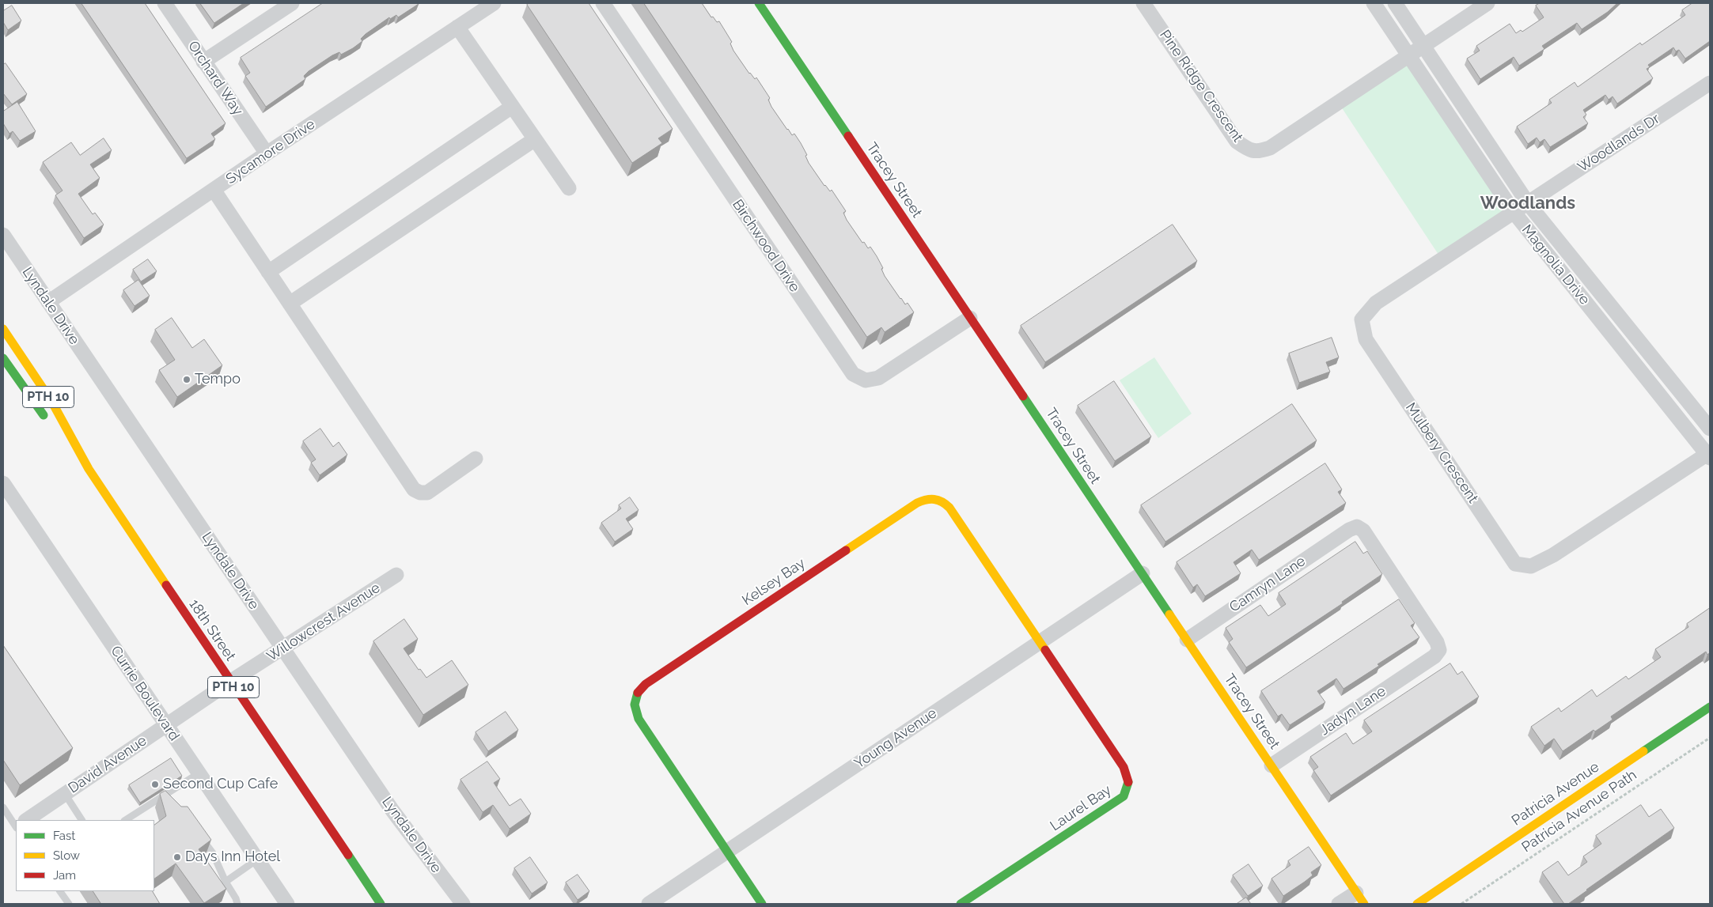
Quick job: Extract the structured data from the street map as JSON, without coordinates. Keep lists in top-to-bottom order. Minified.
{"streets":{"street":["Orchard Way","Pine Ridge Crescent","Woodlands Dr","Sycamore Drive","Tracey Street","Birchwood Drive","Magnolia Drive","Lyndale Drive","PTH 10","Mulbery Crescent","Kelsey Bay","Camryn Lane","Willowcrest Avenue","18th Street","Currie Boulevard","Jadyn Lane","Young Avenue","David Avenue","Patricia Avenue","Laurel Bay"],"path":["Patricia Avenue Path"]},"crossings":[["Orchard Way","Sycamore Drive"],["Pine Ridge Crescent","Magnolia Drive"],["Woodlands Dr","Magnolia Drive"],["Woodlands Dr","Mulbery Crescent"],["Sycamore Drive","Lyndale Drive"],["Tracey Street","Birchwood Drive"],["Tracey Street","Camryn Lane"],["Tracey Street","Jadyn Lane"],["Tracey Street","Young Avenue"],["Magnolia Drive","Mulbery Crescent"],["Lyndale Drive","Willowcrest Avenue"],["Kelsey Bay","Young Avenue"],["Kelsey Bay","Laurel Bay"],["Camryn Lane","Jadyn Lane"],["Willowcrest Avenue","18th Street"],["Willowcrest Avenue","David Avenue"],["18th Street","David Avenue"],["Currie Boulevard","David Avenue"],["Young Avenue","Laurel Bay"]],"districts":["Woodlands"],"places":["Tempo","Second Cup Cafe","Days Inn Hotel"],"legend":["Fast","Slow","Jam"]}
